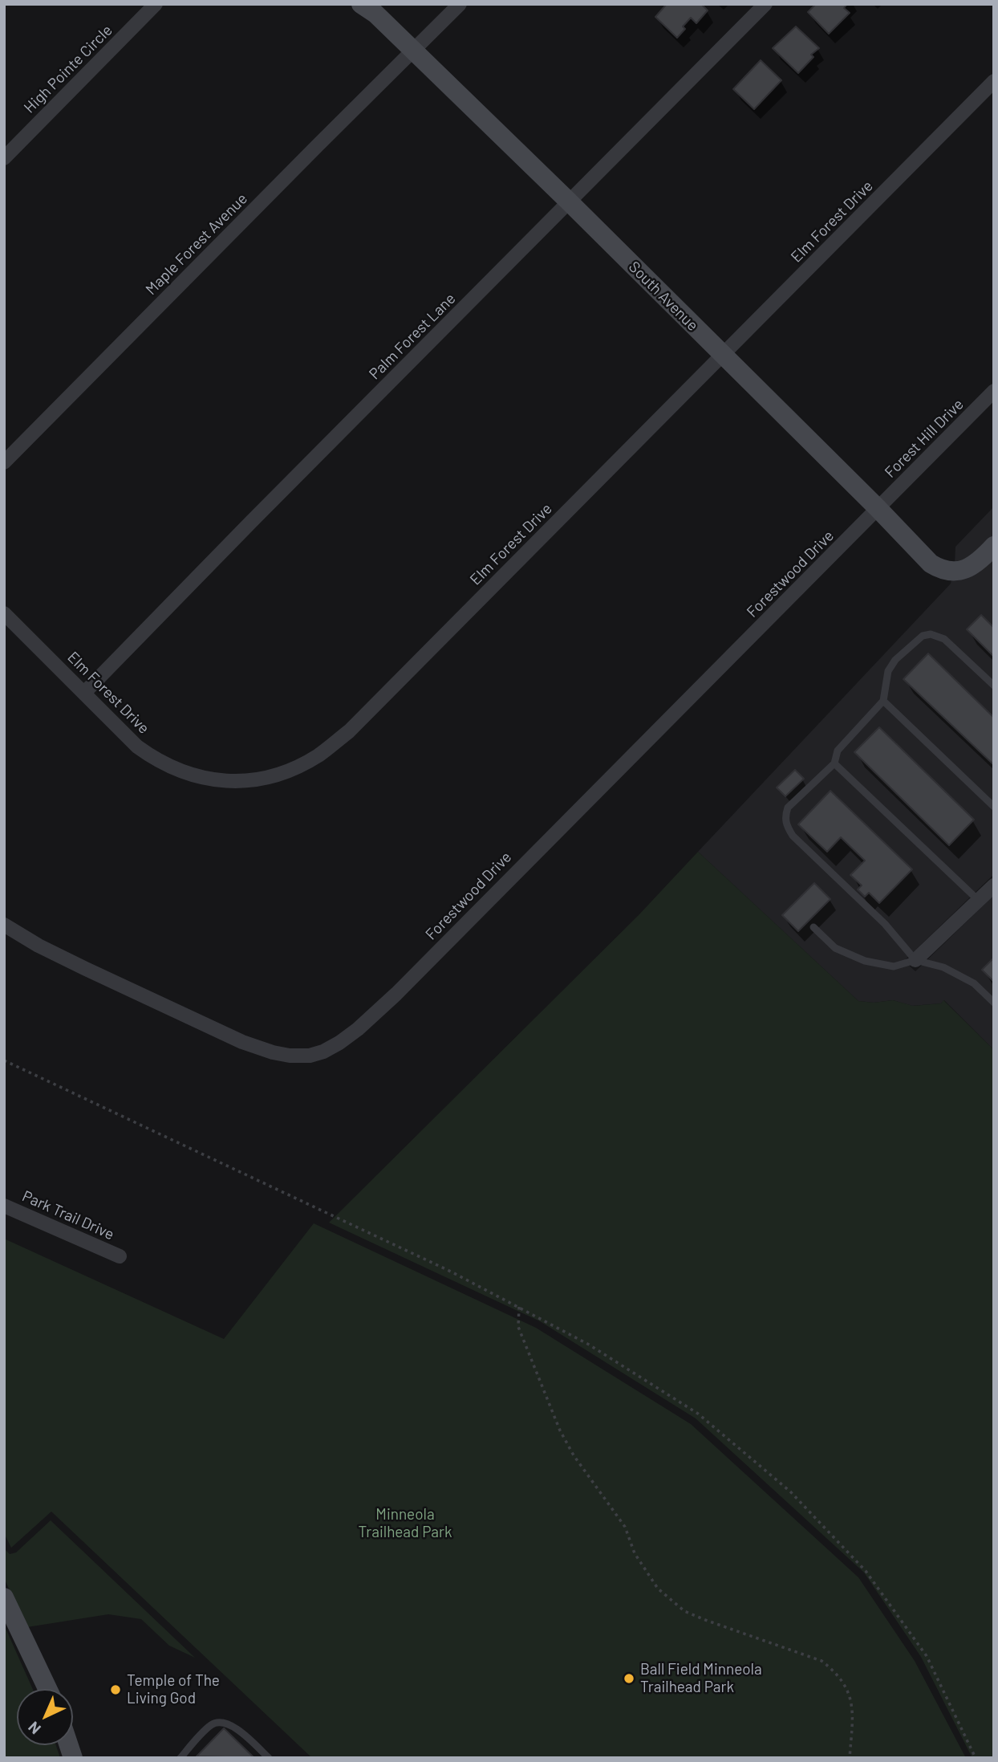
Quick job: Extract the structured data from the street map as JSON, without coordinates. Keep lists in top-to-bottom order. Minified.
{"streets":{"street":["High Pointe Circle","Elm Forest Drive","Maple Forest Avenue","South Avenue","Palm Forest Lane","Forest Hill Drive","Forestwood Drive","Park Trail Drive"]},"crossings":[["Elm Forest Drive","South Avenue"],["Elm Forest Drive","Palm Forest Lane"],["Maple Forest Avenue","South Avenue"],["South Avenue","Palm Forest Lane"],["South Avenue","Forest Hill Drive"],["South Avenue","Forestwood Drive"],["Forest Hill Drive","Forestwood Drive"]],"parks":["Minneola Trailhead Park"],"places":["Ball Field Minneola Trailhead Park","Temple of The Living God"],"north":"bottom left"}
